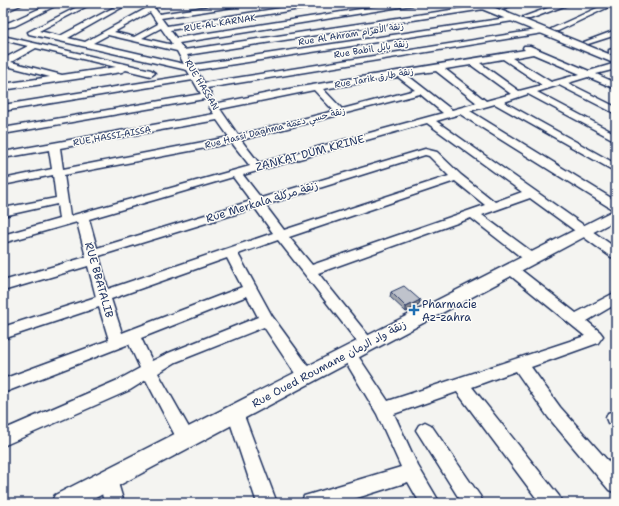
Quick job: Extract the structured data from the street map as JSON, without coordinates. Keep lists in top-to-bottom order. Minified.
{"streets":{"street":["RUE AL KARNAK","Rue Al Ahram زنقة الأهرام","Rue Babil زنقة بابل","Rue Tarik زنقة طارق","RUE HASSAN","Rue Hassi Daghma زنقة حسي دغمة","RUE HASSI-AISSA","ZANKAT DUM KRINE","Rue Merkala زنقة مركلة","RUE BBATALIB","Rue Oued Roumane زنقة واد الرمان"]},"crossings":[["RUE AL KARNAK","RUE HASSAN"],["Rue Al Ahram زنقة الأهرام","RUE HASSAN"],["Rue Babil زنقة بابل","RUE HASSAN"],["Rue Tarik زنقة طارق","RUE HASSAN"],["RUE HASSAN","Rue Hassi Daghma زنقة حسي دغمة"],["RUE HASSAN","RUE HASSI-AISSA"],["RUE HASSAN","ZANKAT DUM KRINE"],["ZANKAT DUM KRINE","RUE BBATALIB"],["Rue Merkala زنقة مركلة","RUE BBATALIB"]],"places":{"health":["Pharmacie Az-zahra"]}}
